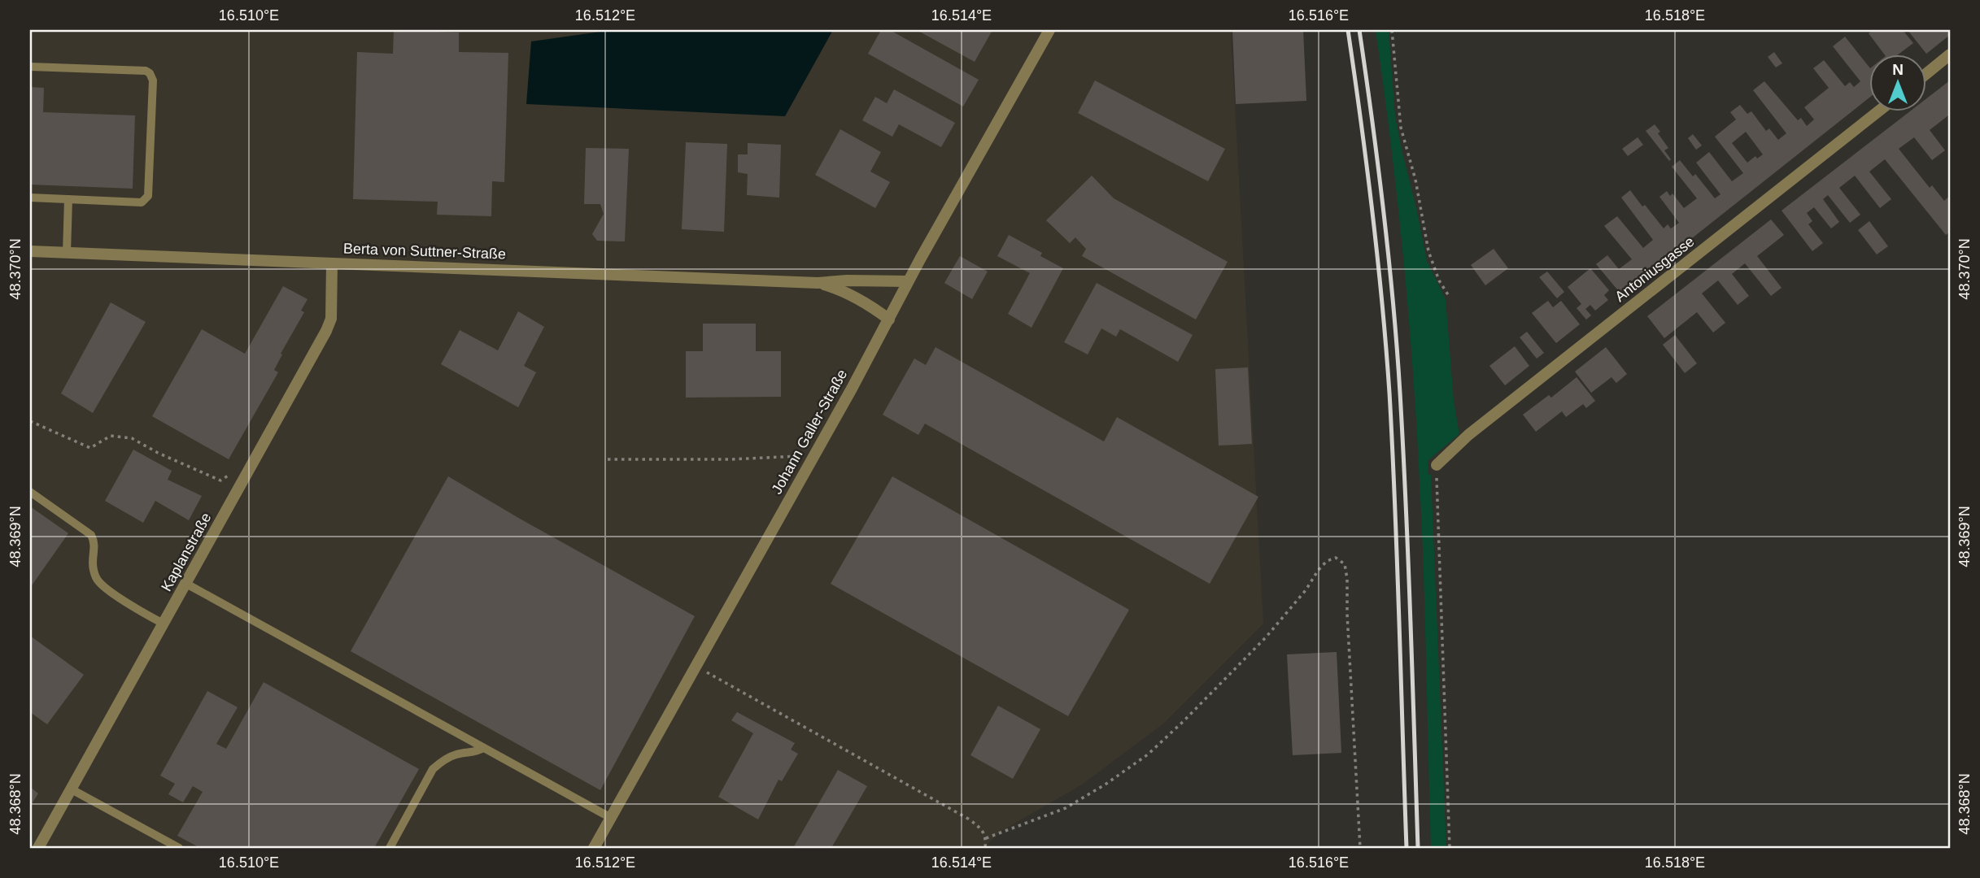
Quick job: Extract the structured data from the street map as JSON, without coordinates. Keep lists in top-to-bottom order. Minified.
{"streets":{"street":["Berta von Suttner-Straße","Antoniusgasse","Johann Galler-Straße","Kaplanstraße"]},"crossings":[["Berta von Suttner-Straße","Johann Galler-Straße"],["Berta von Suttner-Straße","Kaplanstraße"]],"north":"top","coordinates":["16.510°E","16.512°E","16.514°E","16.516°E","16.518°E","48.370°N","48.369°N","48.368°N"]}
